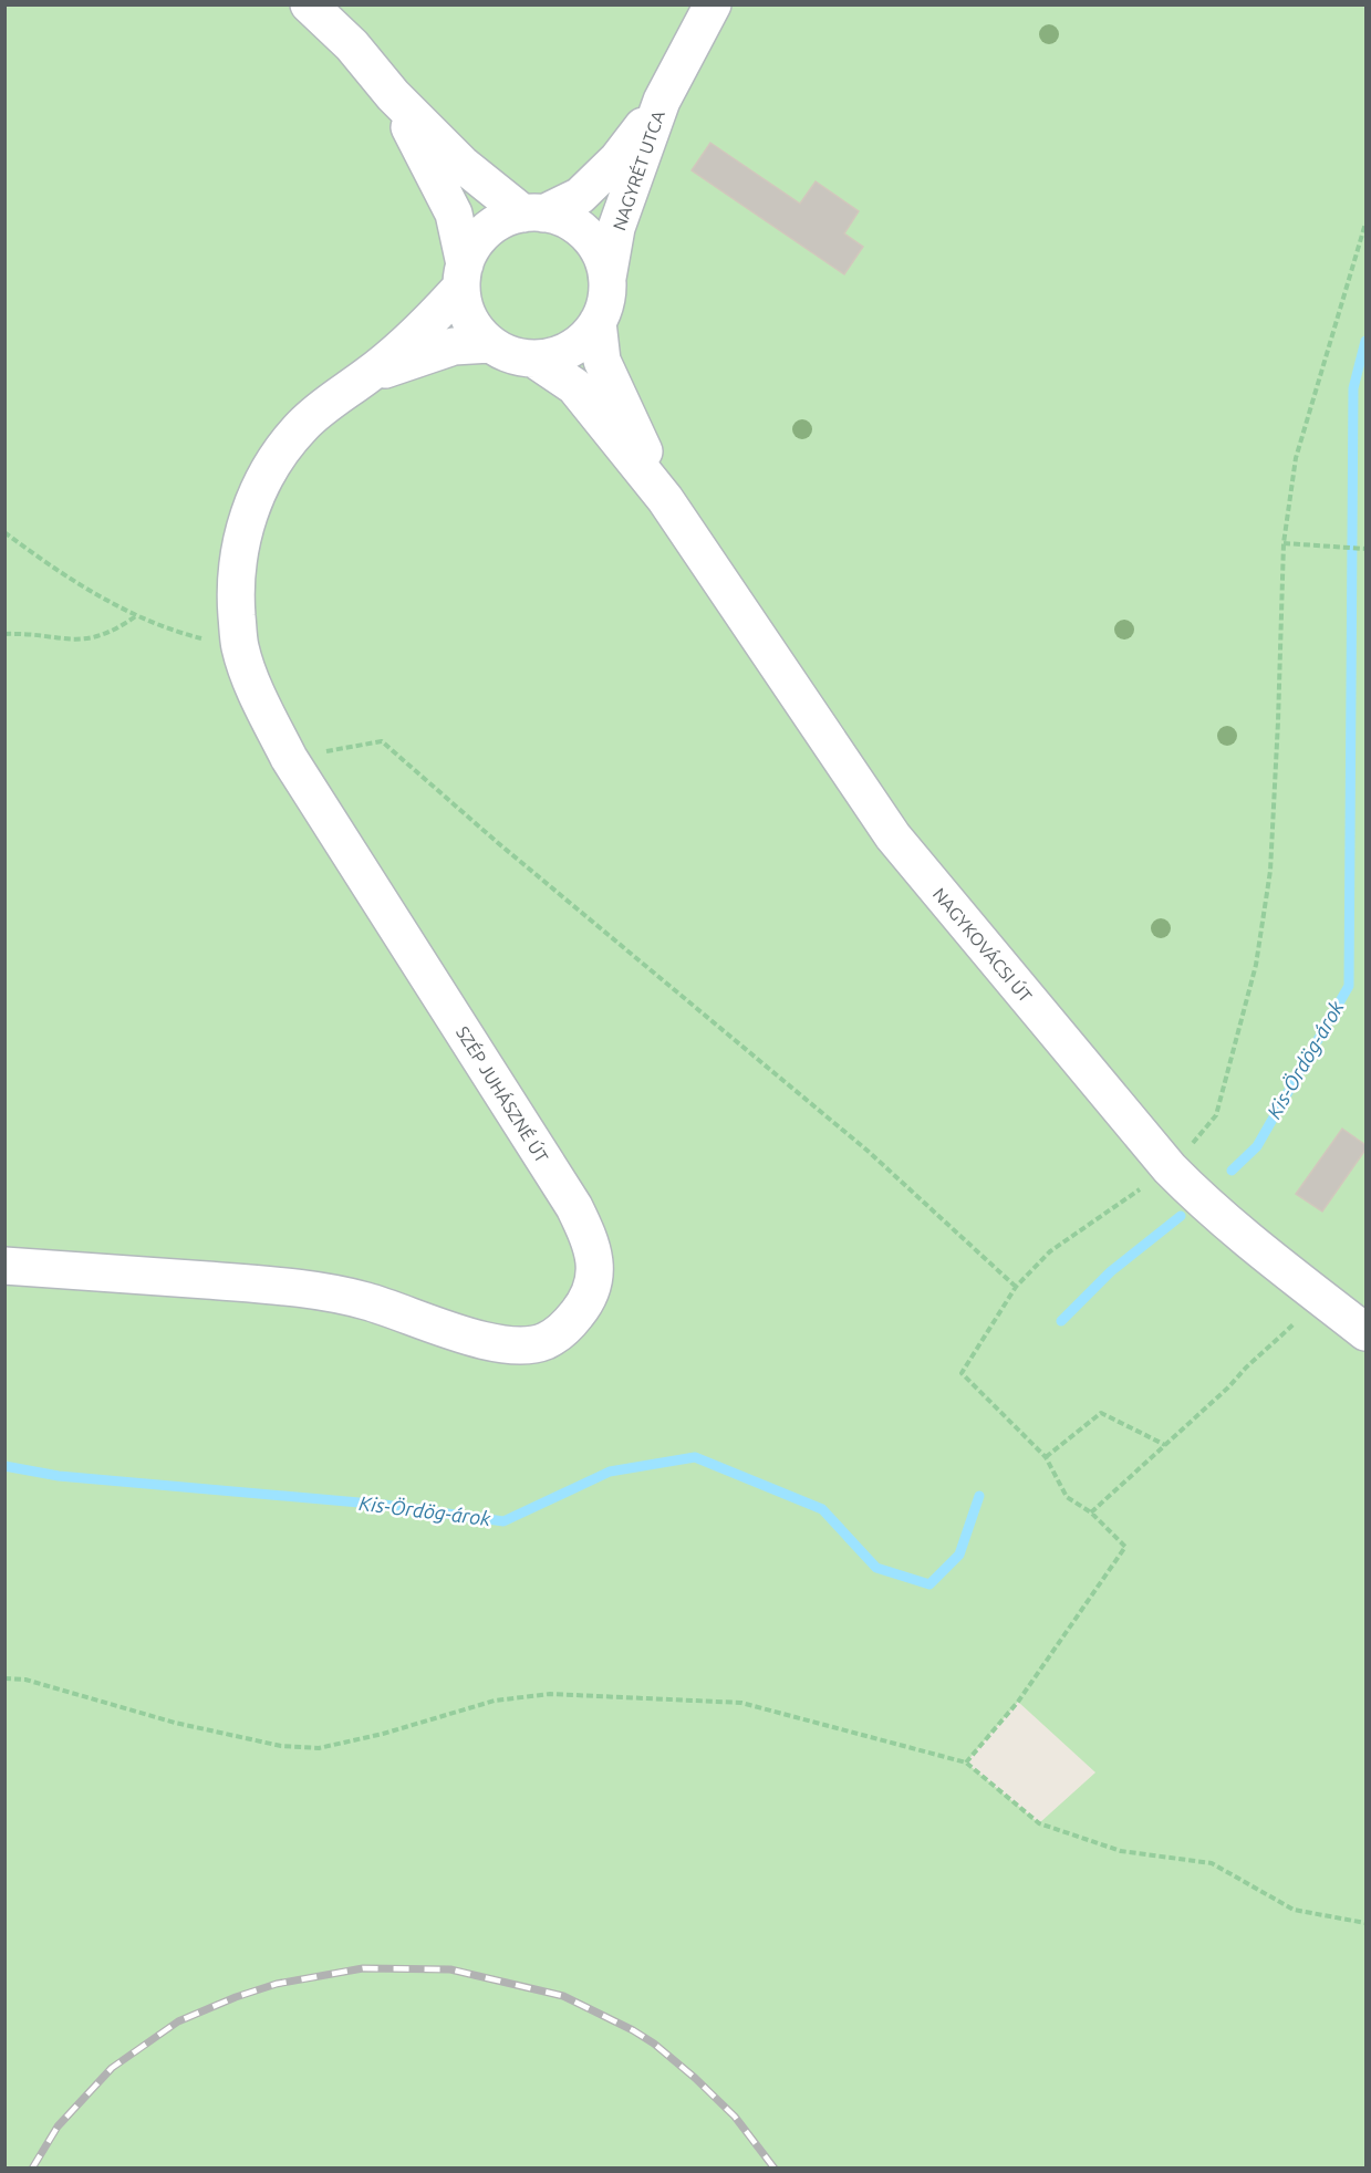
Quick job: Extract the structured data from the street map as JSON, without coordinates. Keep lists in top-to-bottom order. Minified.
{"streets":{"street":["NAGYRÉT UTCA","NAGYKOVÁCSI ÚT","SZÉP JUHÁSZNÉ ÚT"]},"crossings":[["NAGYRÉT UTCA","NAGYKOVÁCSI ÚT"],["NAGYRÉT UTCA","SZÉP JUHÁSZNÉ ÚT"],["NAGYKOVÁCSI ÚT","SZÉP JUHÁSZNÉ ÚT"]],"water":["Kis-Ördög-árok"]}
